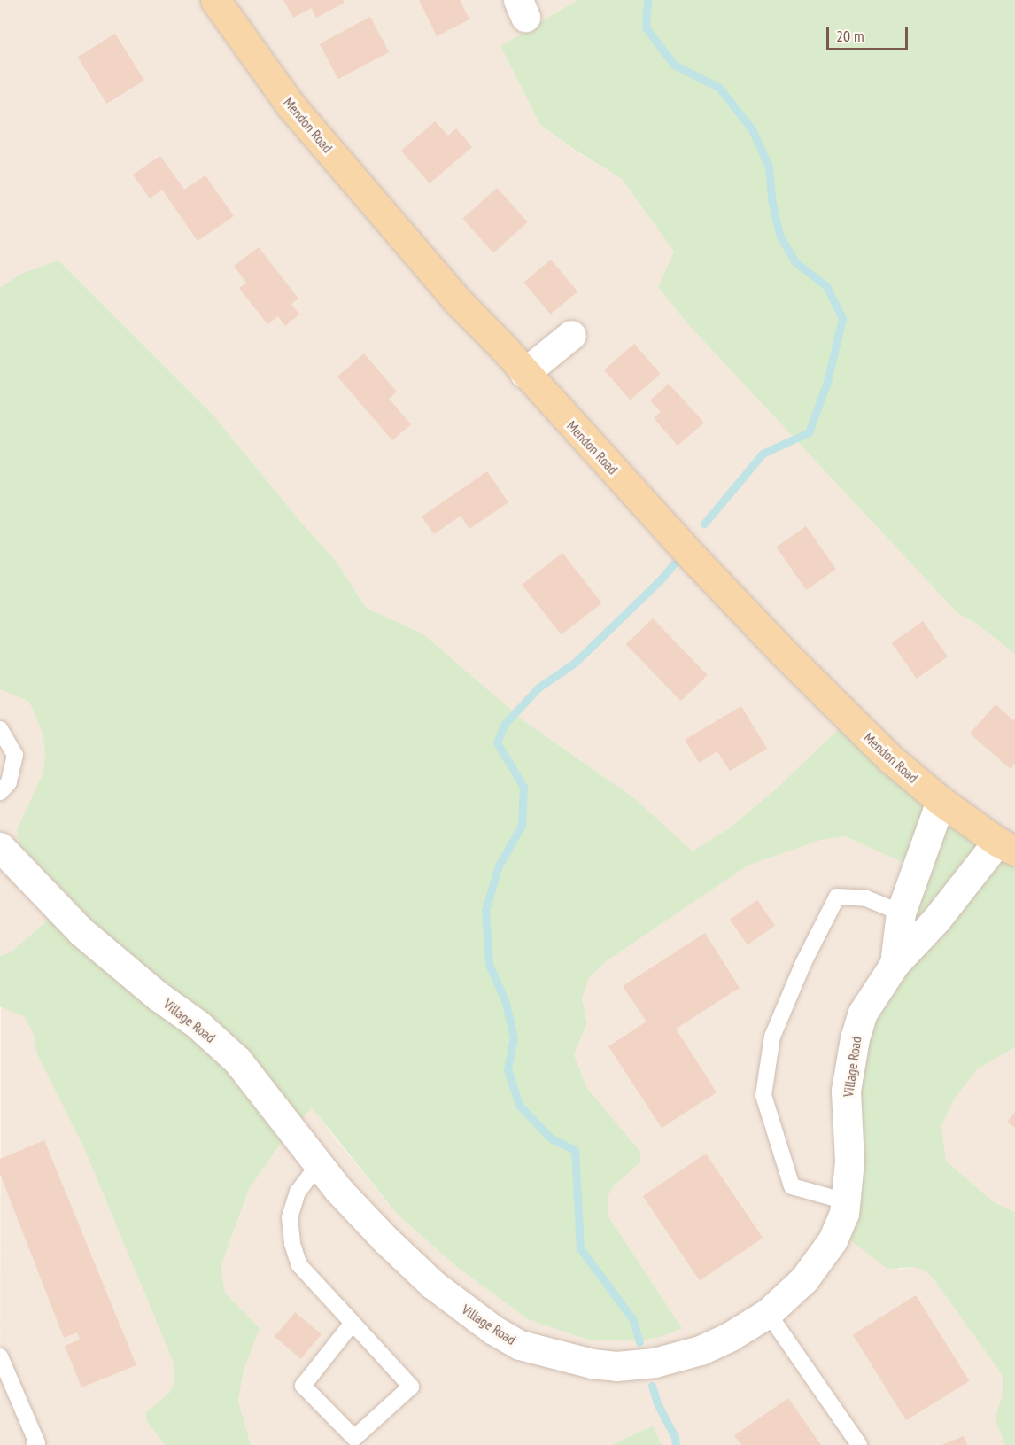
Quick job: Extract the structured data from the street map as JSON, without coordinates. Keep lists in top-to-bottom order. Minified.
{"streets":{"main road":["Mendon Road"],"street":["Village Road"]},"crossings":[["Mendon Road","Village Road"]],"scale_bar":"20 m"}
